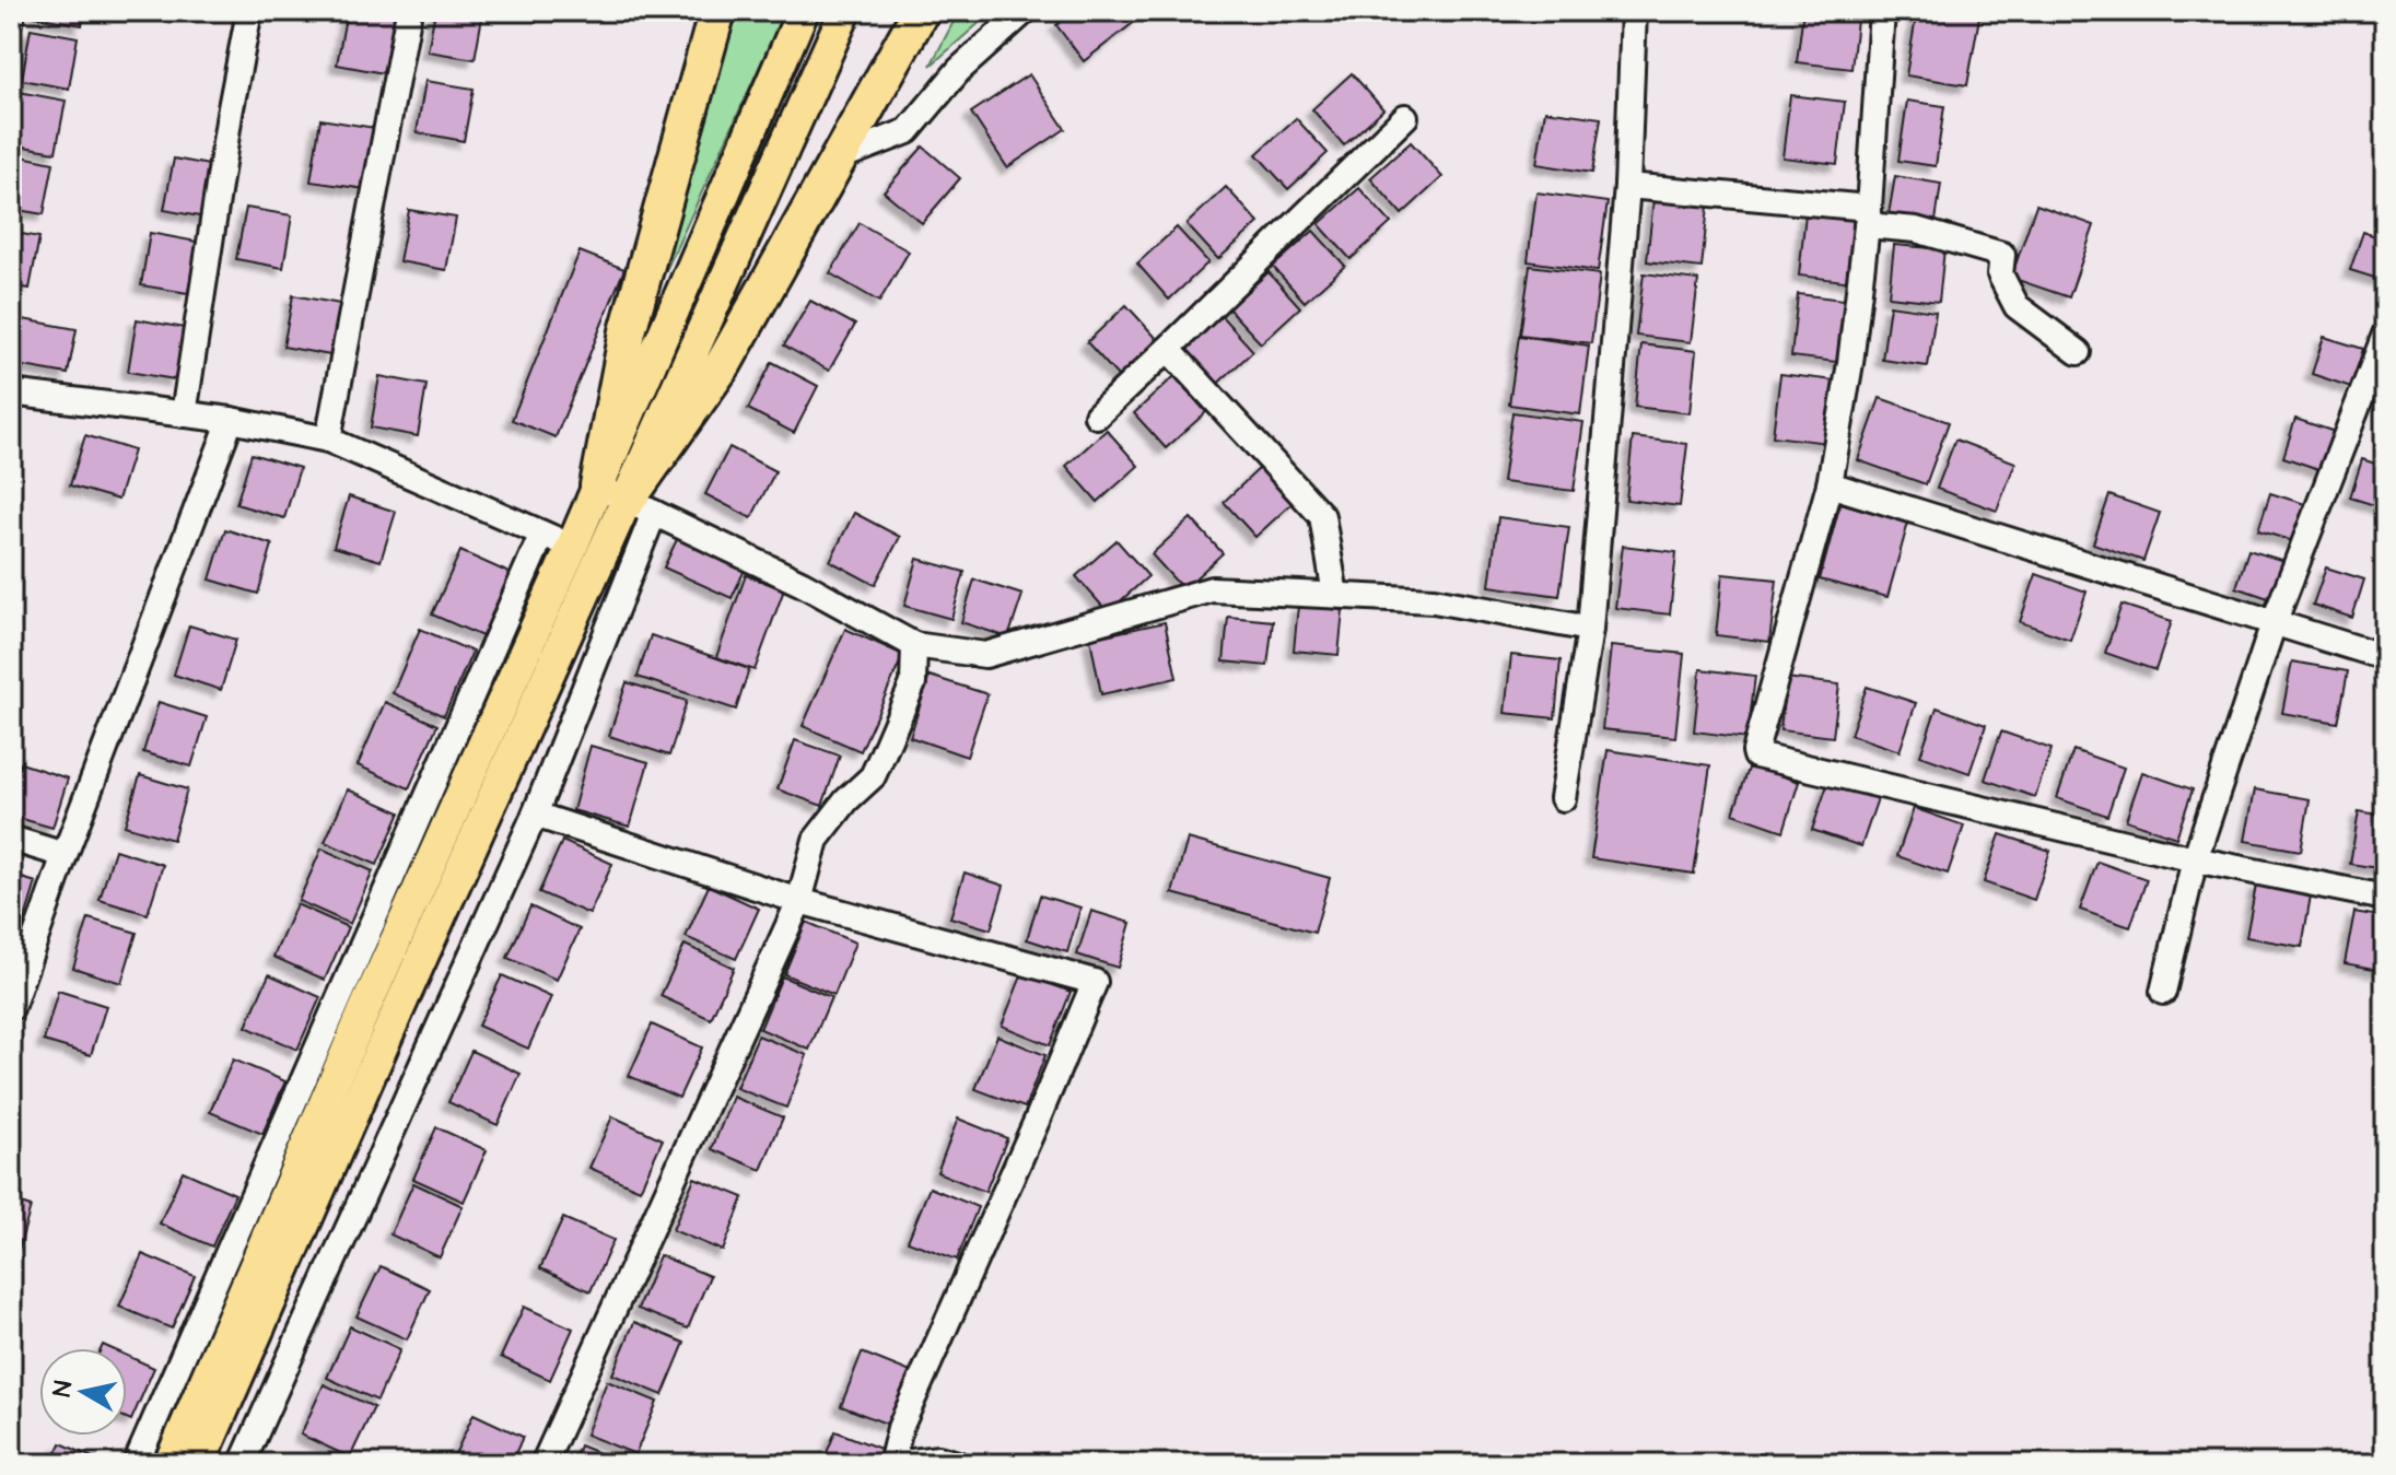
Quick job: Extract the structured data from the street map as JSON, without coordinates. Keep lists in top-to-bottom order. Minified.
{"north":"left"}
